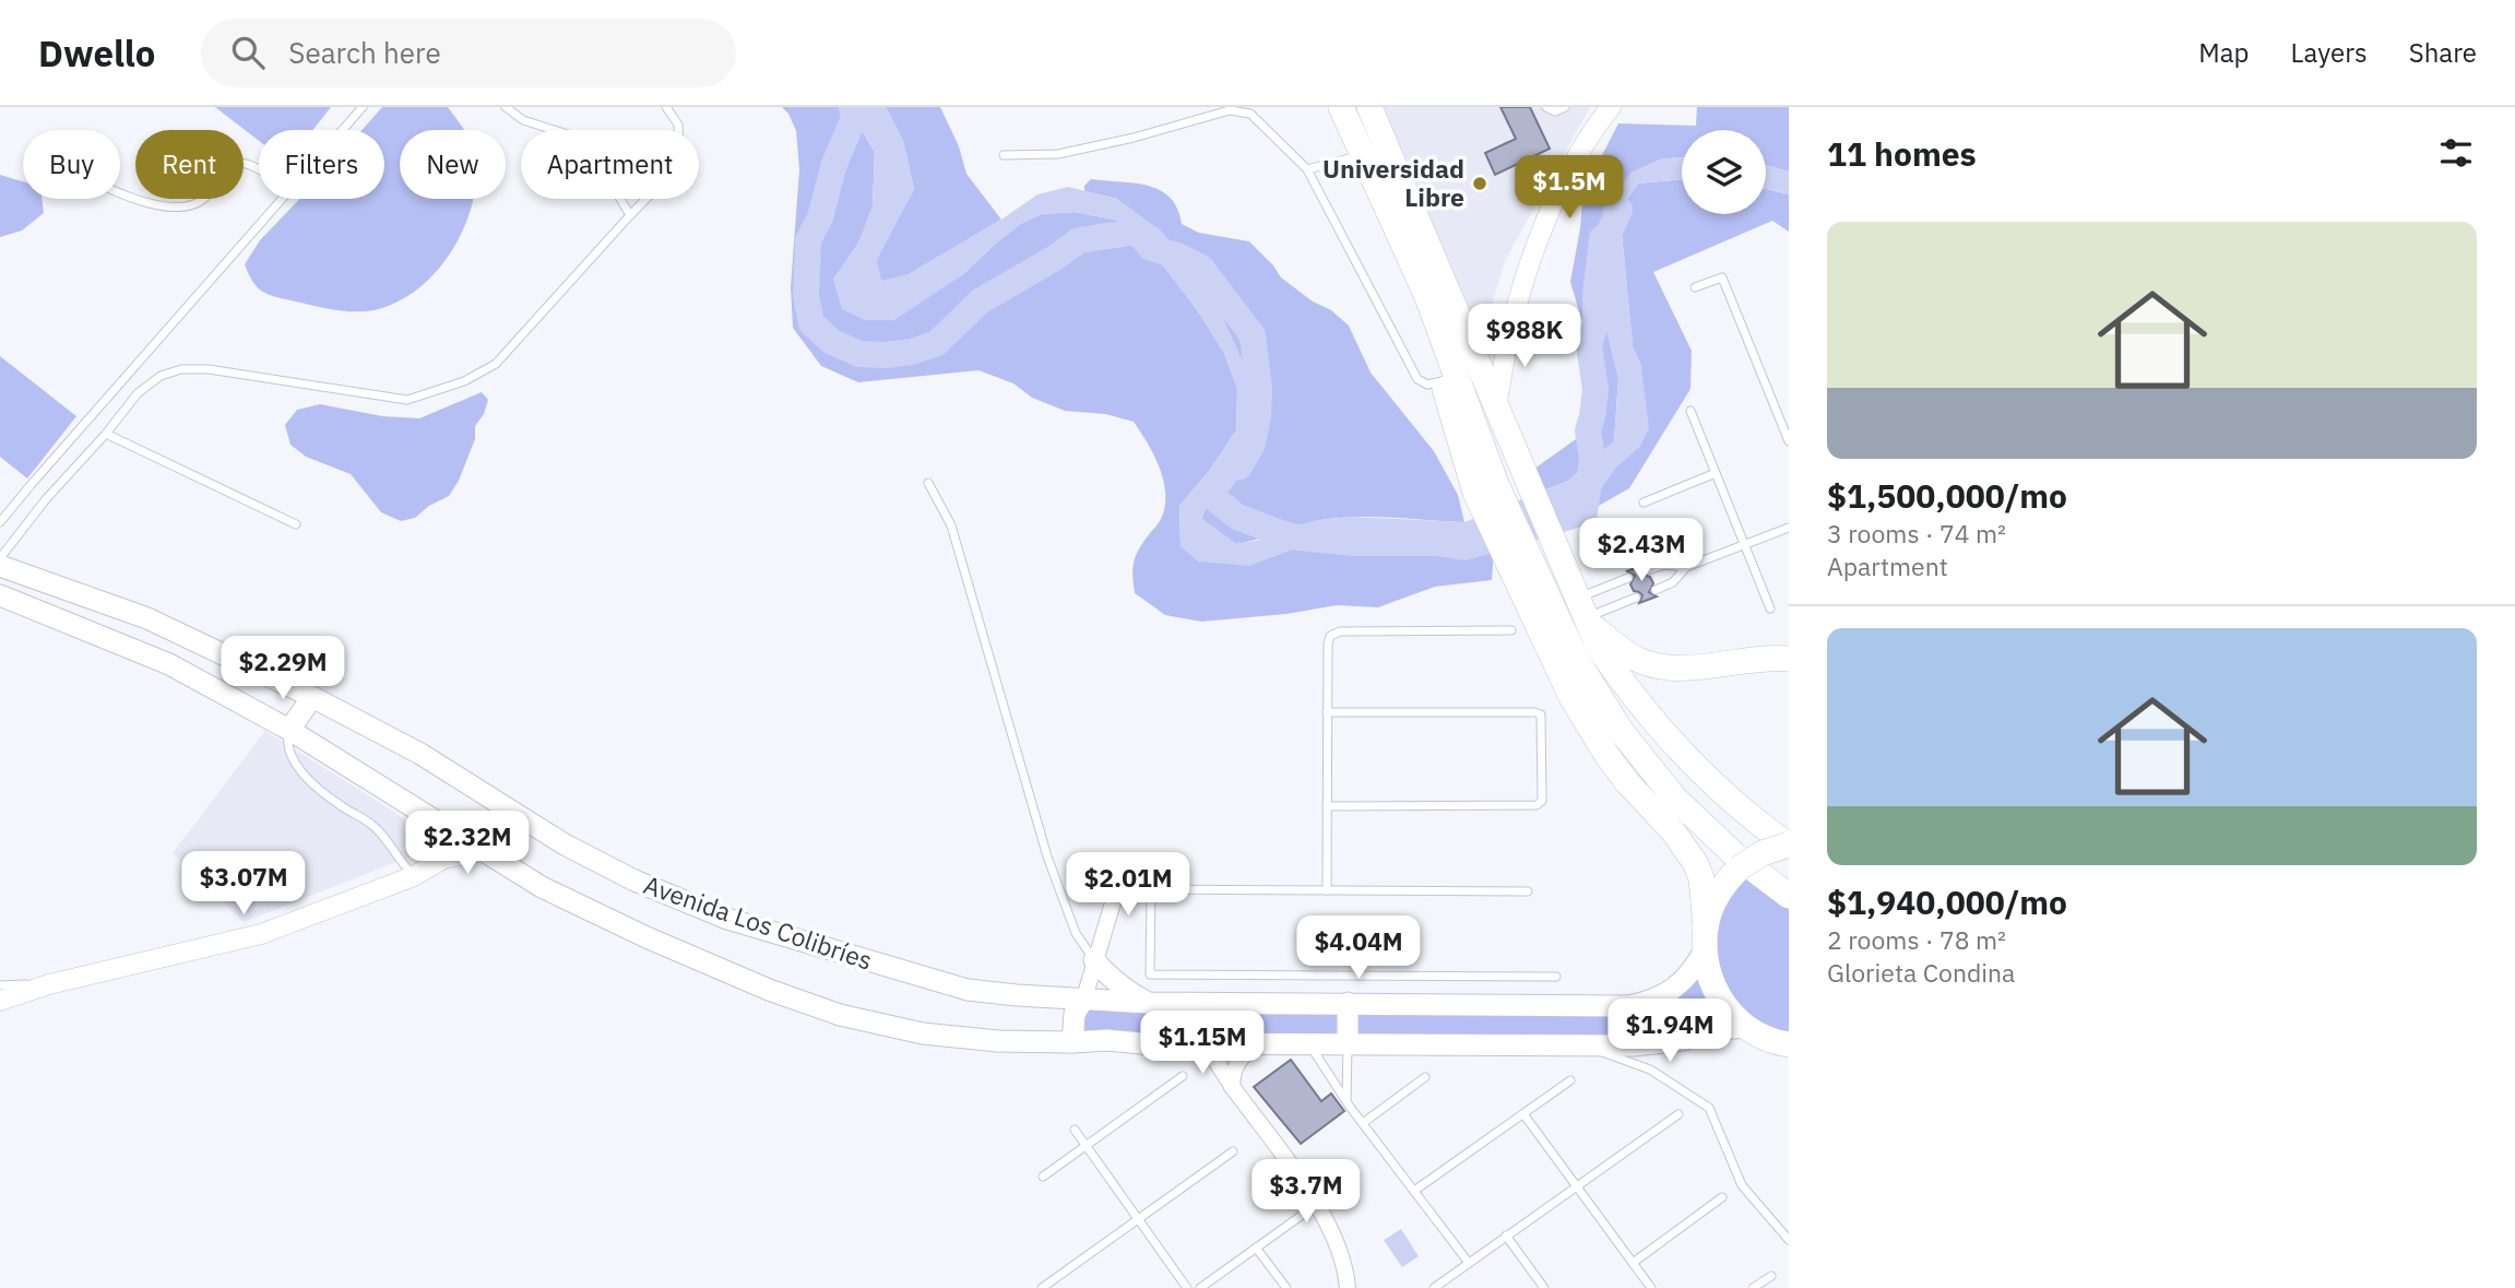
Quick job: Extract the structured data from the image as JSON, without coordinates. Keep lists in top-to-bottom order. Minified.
{"streets":{"main road":["Avenida Los Colibríes"]},"places":["Universidad Libre"],"page":{"header":"Dwello","search":"Search here","nav":["Map","Layers","Share"],"heading":"11 homes","chip":["Buy","Rent","Filters","New","Apartment"],"price":["$1.5M","$988K","$2.43M","$2.29M","$2.32M","$3.07M","$2.01M","$4.04M","$1.94M","$1.15M","$3.7M"],"list":[{"name":"$1,500,000/mo","note":"3 rooms · 74 m² · Apartment"},{"name":"$1,940,000/mo","note":"2 rooms · 78 m² · Glorieta Condina"}]}}
